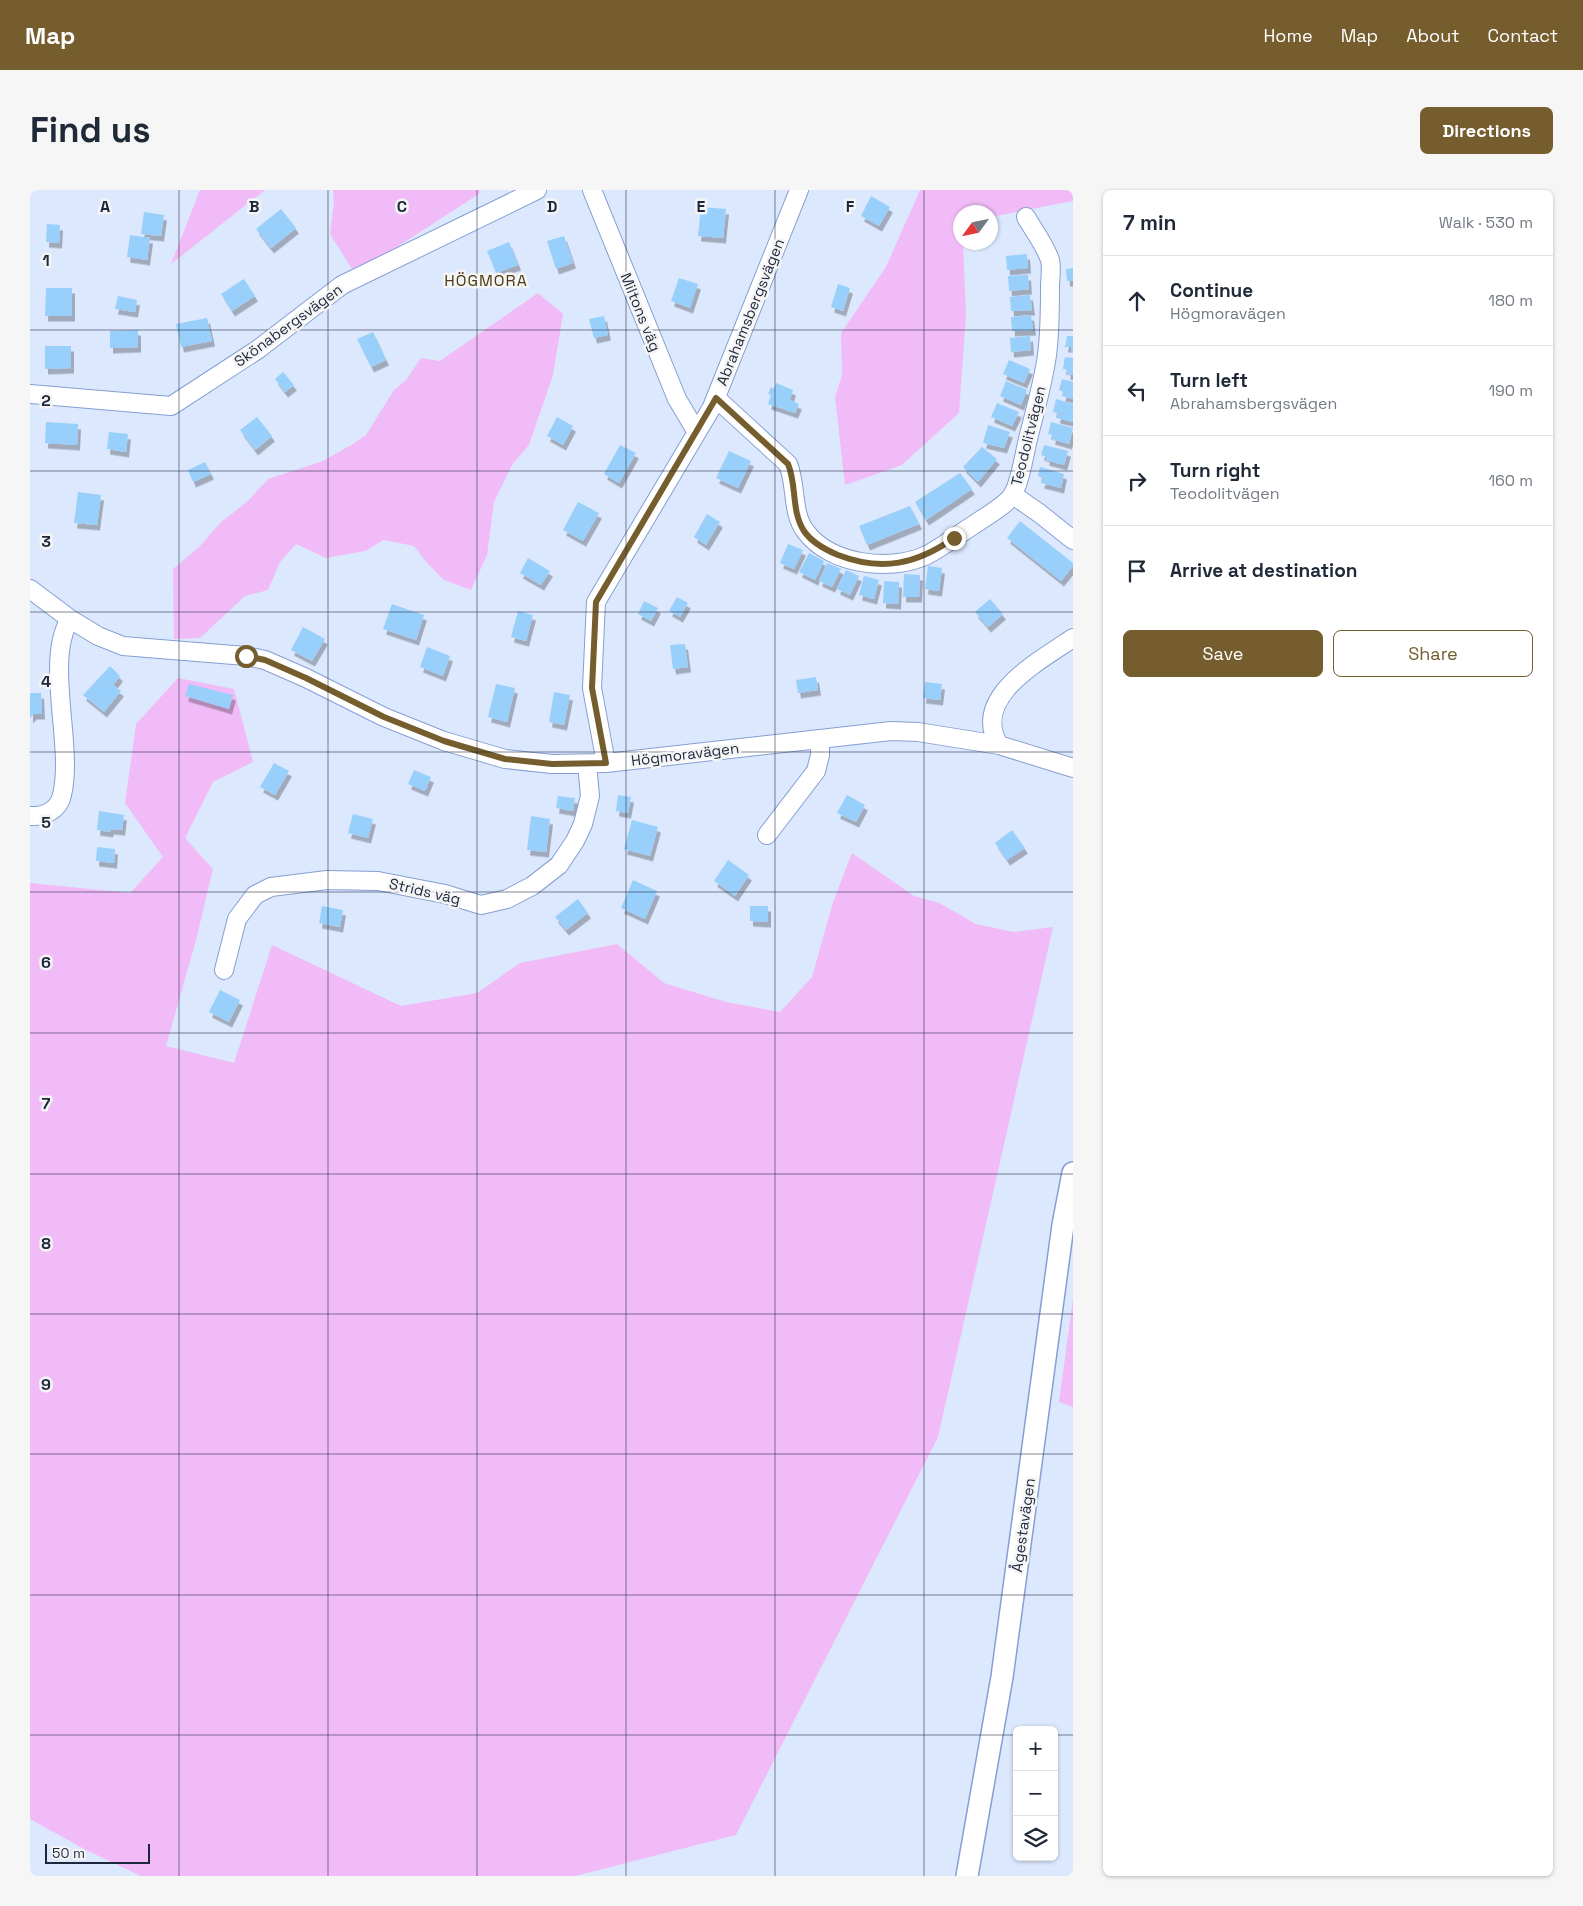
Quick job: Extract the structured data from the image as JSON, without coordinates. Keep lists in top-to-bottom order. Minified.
{"streets":{"main road":["Ågestavägen"],"street":["Miltons väg","Abrahamsbergsvägen","Skönabergsvägen","Teodolitvägen","Högmoravägen","Strids väg"]},"crossings":[["Miltons väg","Abrahamsbergsvägen"],["Abrahamsbergsvägen","Teodolitvägen"],["Abrahamsbergsvägen","Högmoravägen"],["Högmoravägen","Strids väg"]],"districts":["HÖGMORA"],"scale_bar":"50 m","north":"bottom left","page":{"header":"Map","nav":["Home","Map","About","Contact"],"buttons":["Directions",["Save","Share"]],"title":"Find us","heading":["7 min","Walk · 530 m"],"list":[["Continue","Högmoravägen","180 m"],["Turn left","Abrahamsbergsvägen","190 m"],["Turn right","Teodolitvägen","160 m"],"Arrive at destination"],"map_buttons":["+","−"],"scale":"50 m"},"grid":{"columns":["A","B","C","D","E","F"],"rows":["1","2","3","4","5","6","7","8","9"]}}
